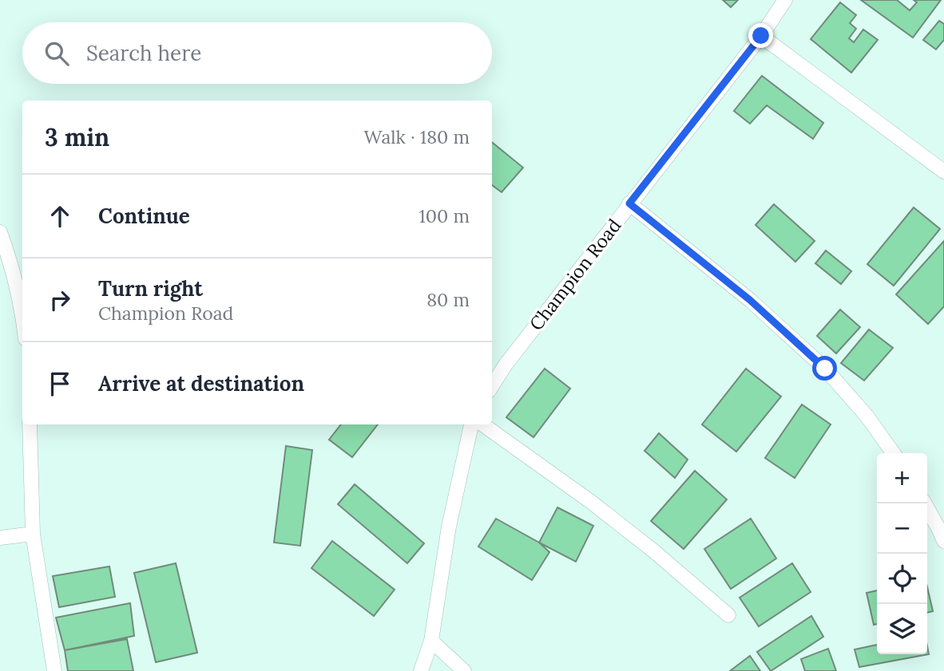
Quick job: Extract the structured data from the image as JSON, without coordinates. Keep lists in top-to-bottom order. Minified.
{"streets":{"street":["Champion Road"]},"page":{"search":"Search here","heading":["3 min","Walk · 180 m"],"list":[["Continue","100 m"],["Turn right","Champion Road","80 m"],"Arrive at destination"],"map_buttons":["+","−"]}}
